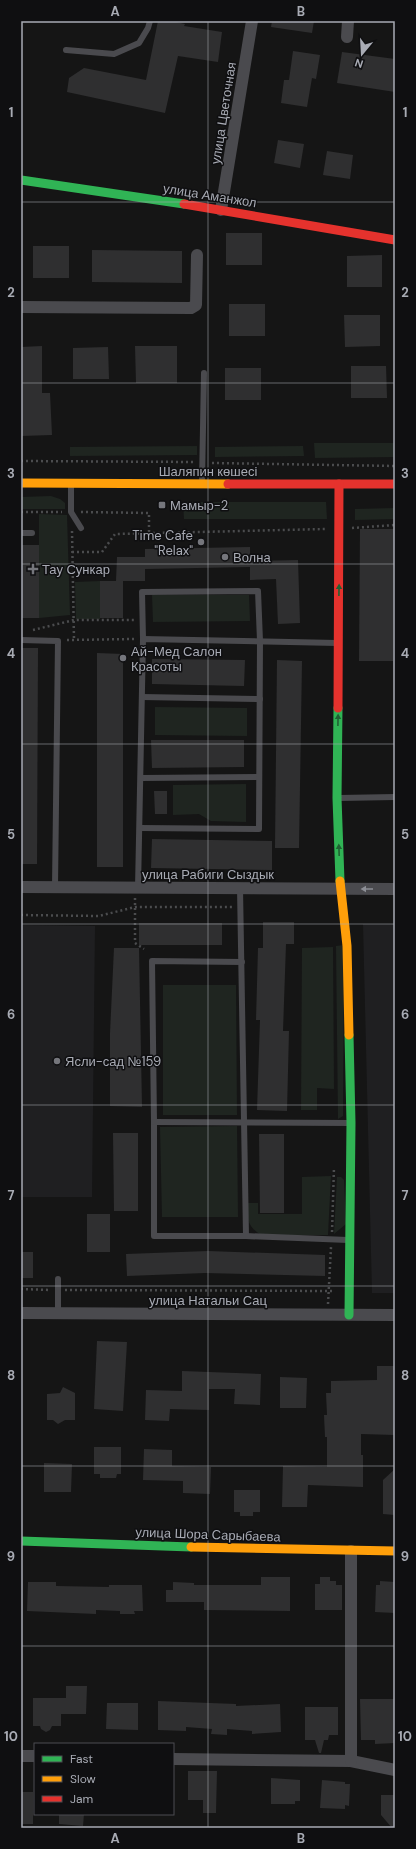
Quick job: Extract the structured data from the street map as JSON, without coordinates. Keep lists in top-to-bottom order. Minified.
{"streets":{"street":["улица Цветочная","улица Аманжол","Шаляпин көшесі","улица Рабиги Сыздык","улица Натальи Сац","улица Шора Сарыбаева"]},"crossings":[["улица Цветочная","улица Аманжол"]],"places":{"transit":["Мамыр-2"],"other":["Time Cafe \"Relax\"","Волна","Ай-Мед Салон Красоты","Ясли-сад №159"],"health":["Тау Сункар"]},"legend":["Fast","Slow","Jam"],"north":"bottom","grid":{"columns":["A","B"],"rows":["1","2","3","4","5","6","7","8","9","10"]}}
